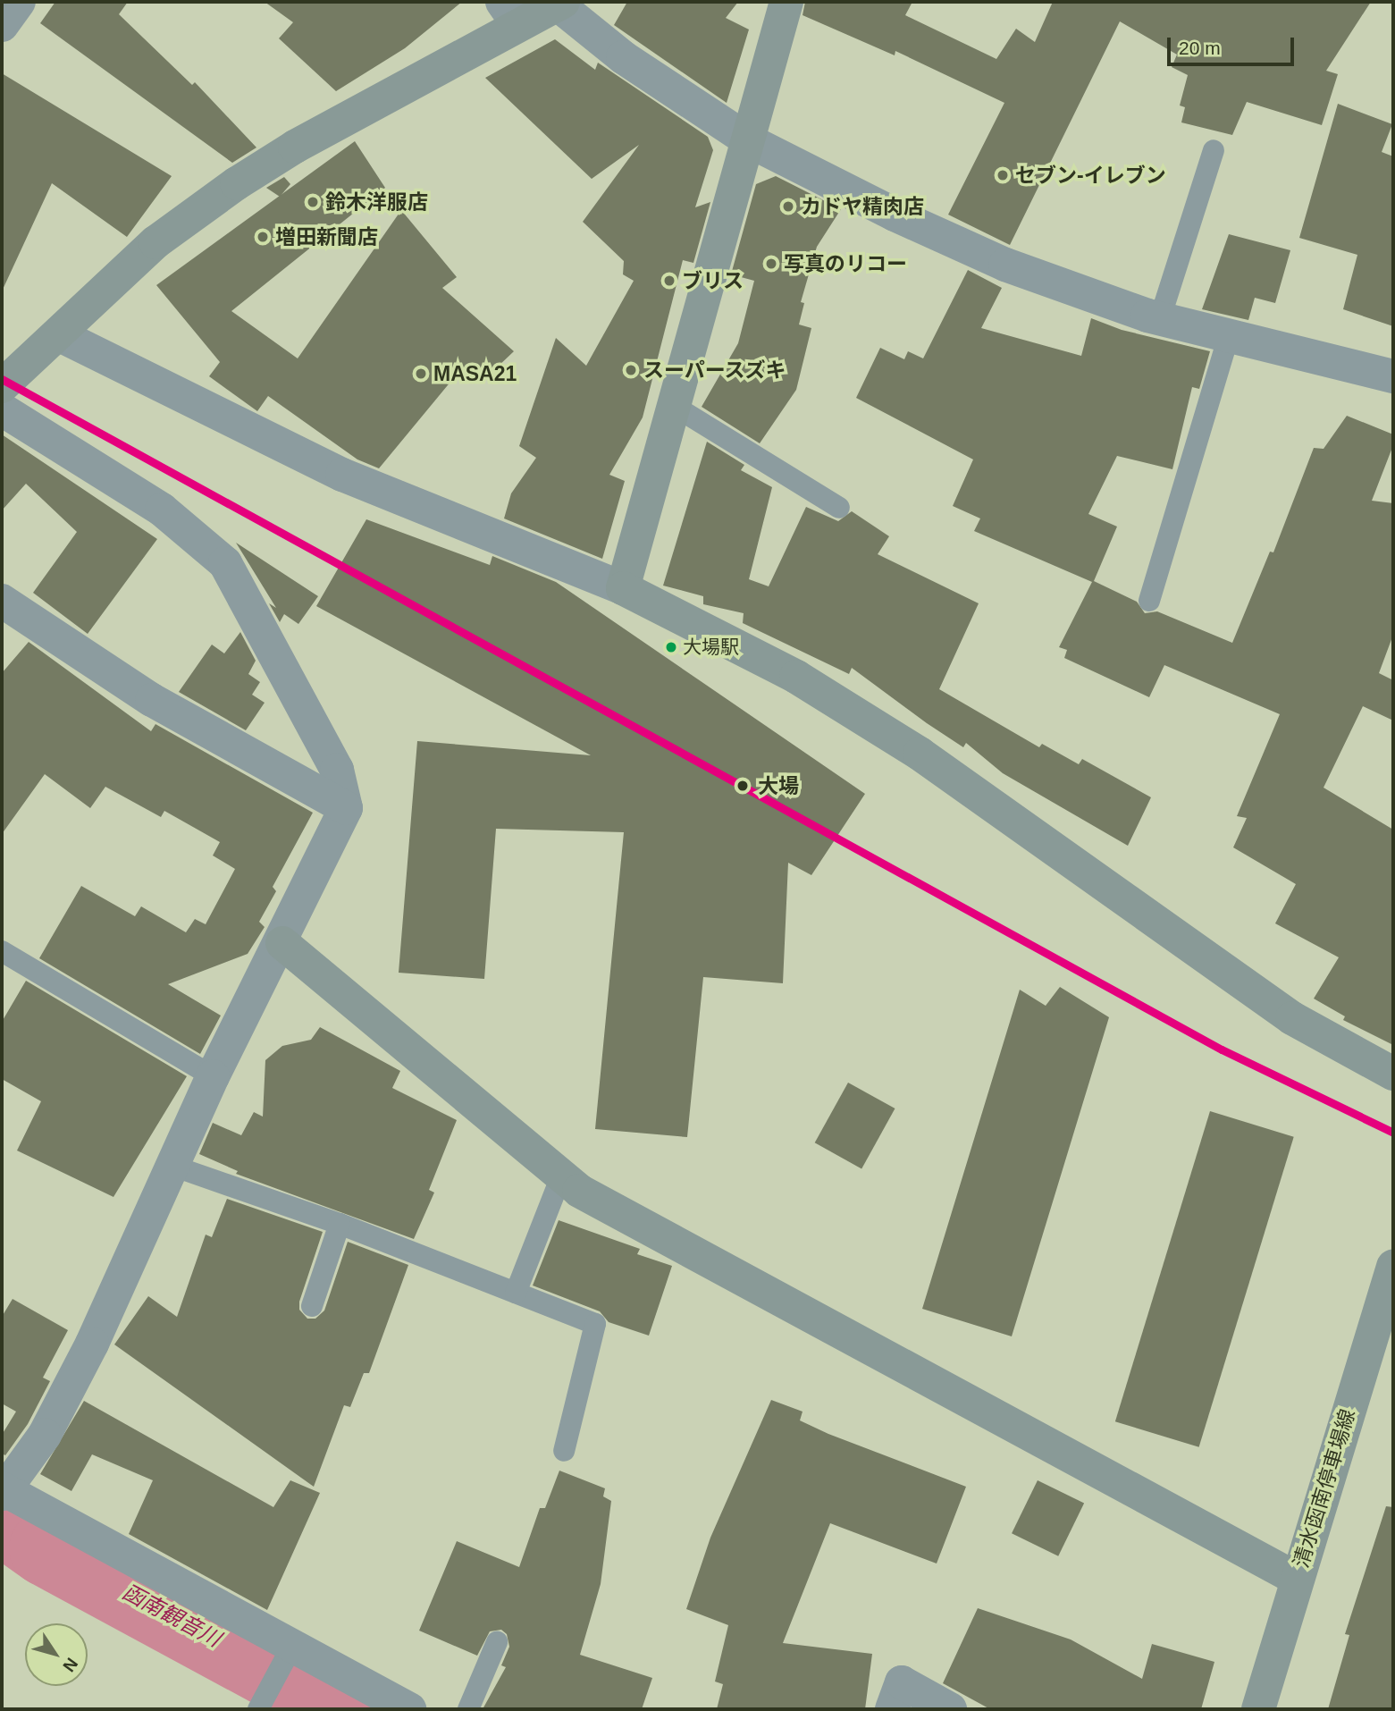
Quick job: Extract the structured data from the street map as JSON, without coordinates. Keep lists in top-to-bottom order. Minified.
{"streets":{"street":["清水函南停車場線"]},"water":["函南観音川"],"places":["セブン-イレブン","鈴木洋服店","カドヤ精肉店","増田新聞店","写真のリコー","ブリス","スーパースズキ","MASA21","大場駅","大場"],"scale_bar":"20 m","north":"bottom right"}
